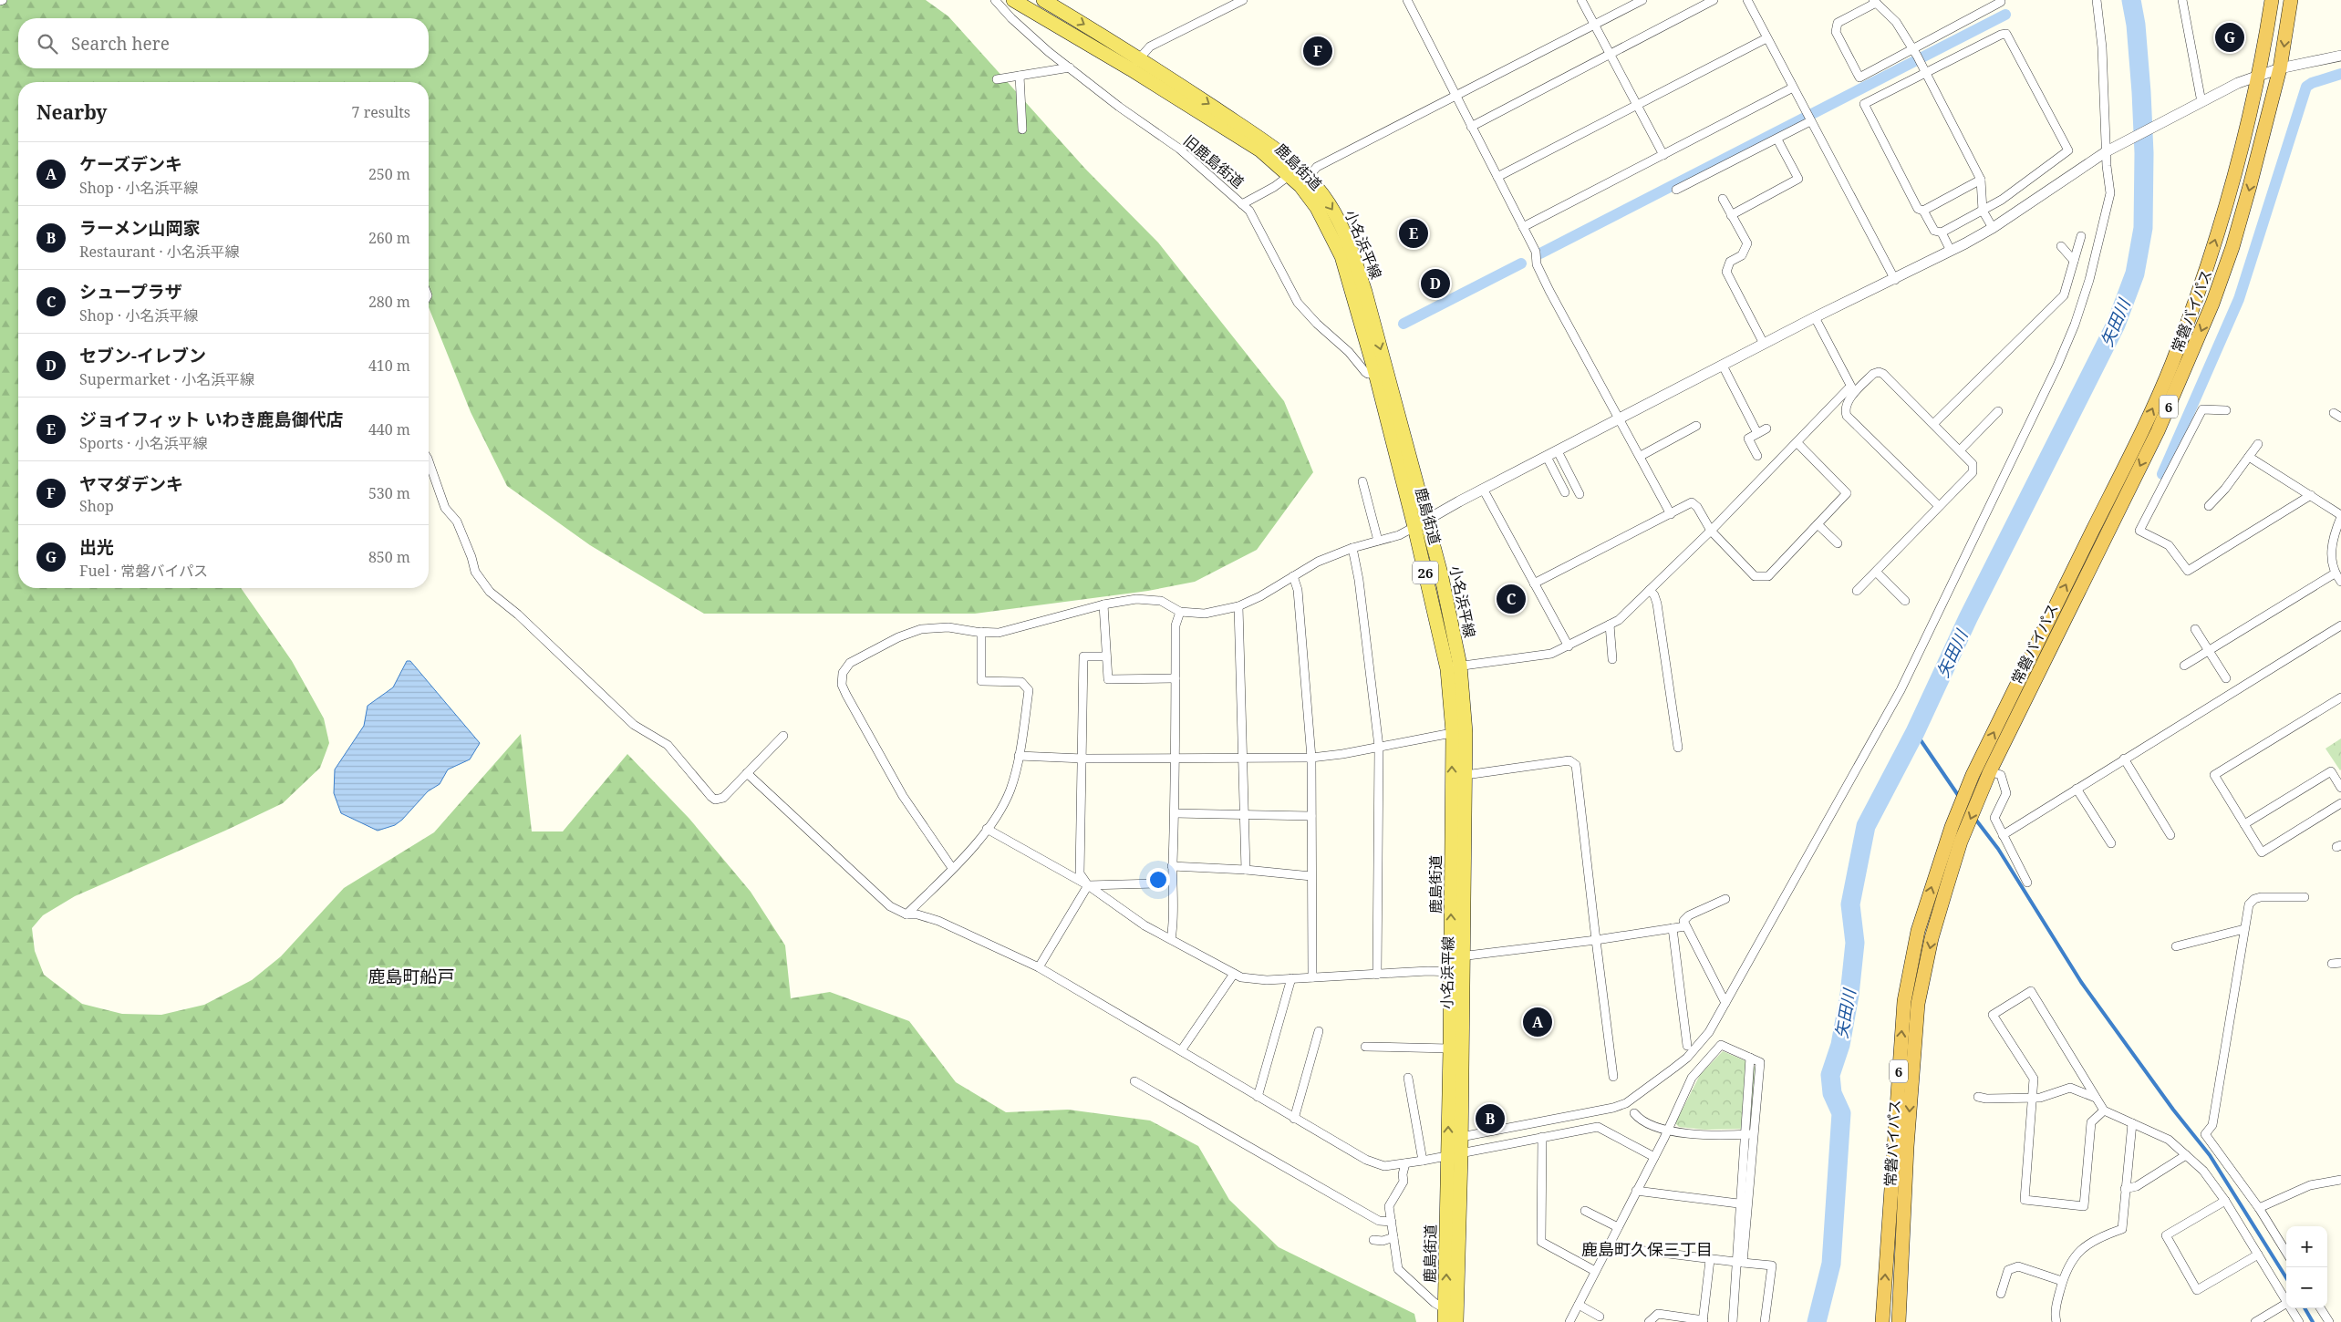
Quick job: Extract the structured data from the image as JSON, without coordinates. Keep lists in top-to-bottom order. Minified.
{"streets":{"highway":["常磐バイパス","6"],"main road":["鹿島街道","小名浜平線","26"],"street":["旧鹿島街道"]},"crossings":[["旧鹿島街道","鹿島街道"],["鹿島街道","小名浜平線"]],"one_way":["小名浜平線"],"districts":["鹿島町船戸","鹿島町久保三丁目"],"water":["矢田川"],"page":{"search":"Search here","pins":["G","F","E","D","C","A","B"],"heading":["Nearby","7 results"],"list":[{"mark":"A","name":"ケーズデンキ","note":"Shop · 小名浜平線","value":"250 m"},{"mark":"B","name":"ラーメン山岡家","note":"Restaurant · 小名浜平線","value":"260 m"},{"mark":"C","name":"シュープラザ","note":"Shop · 小名浜平線","value":"280 m"},{"mark":"D","name":"セブン-イレブン","note":"Supermarket · 小名浜平線","value":"410 m"},{"mark":"E","name":"ジョイフィット いわき鹿島御代店","note":"Sports · 小名浜平線","value":"440 m"},{"mark":"F","name":"ヤマダデンキ","note":"Shop","value":"530 m"},{"mark":"G","name":"出光","note":"Fuel · 常磐バイパス","value":"850 m"}],"map_buttons":["+","−"]}}
